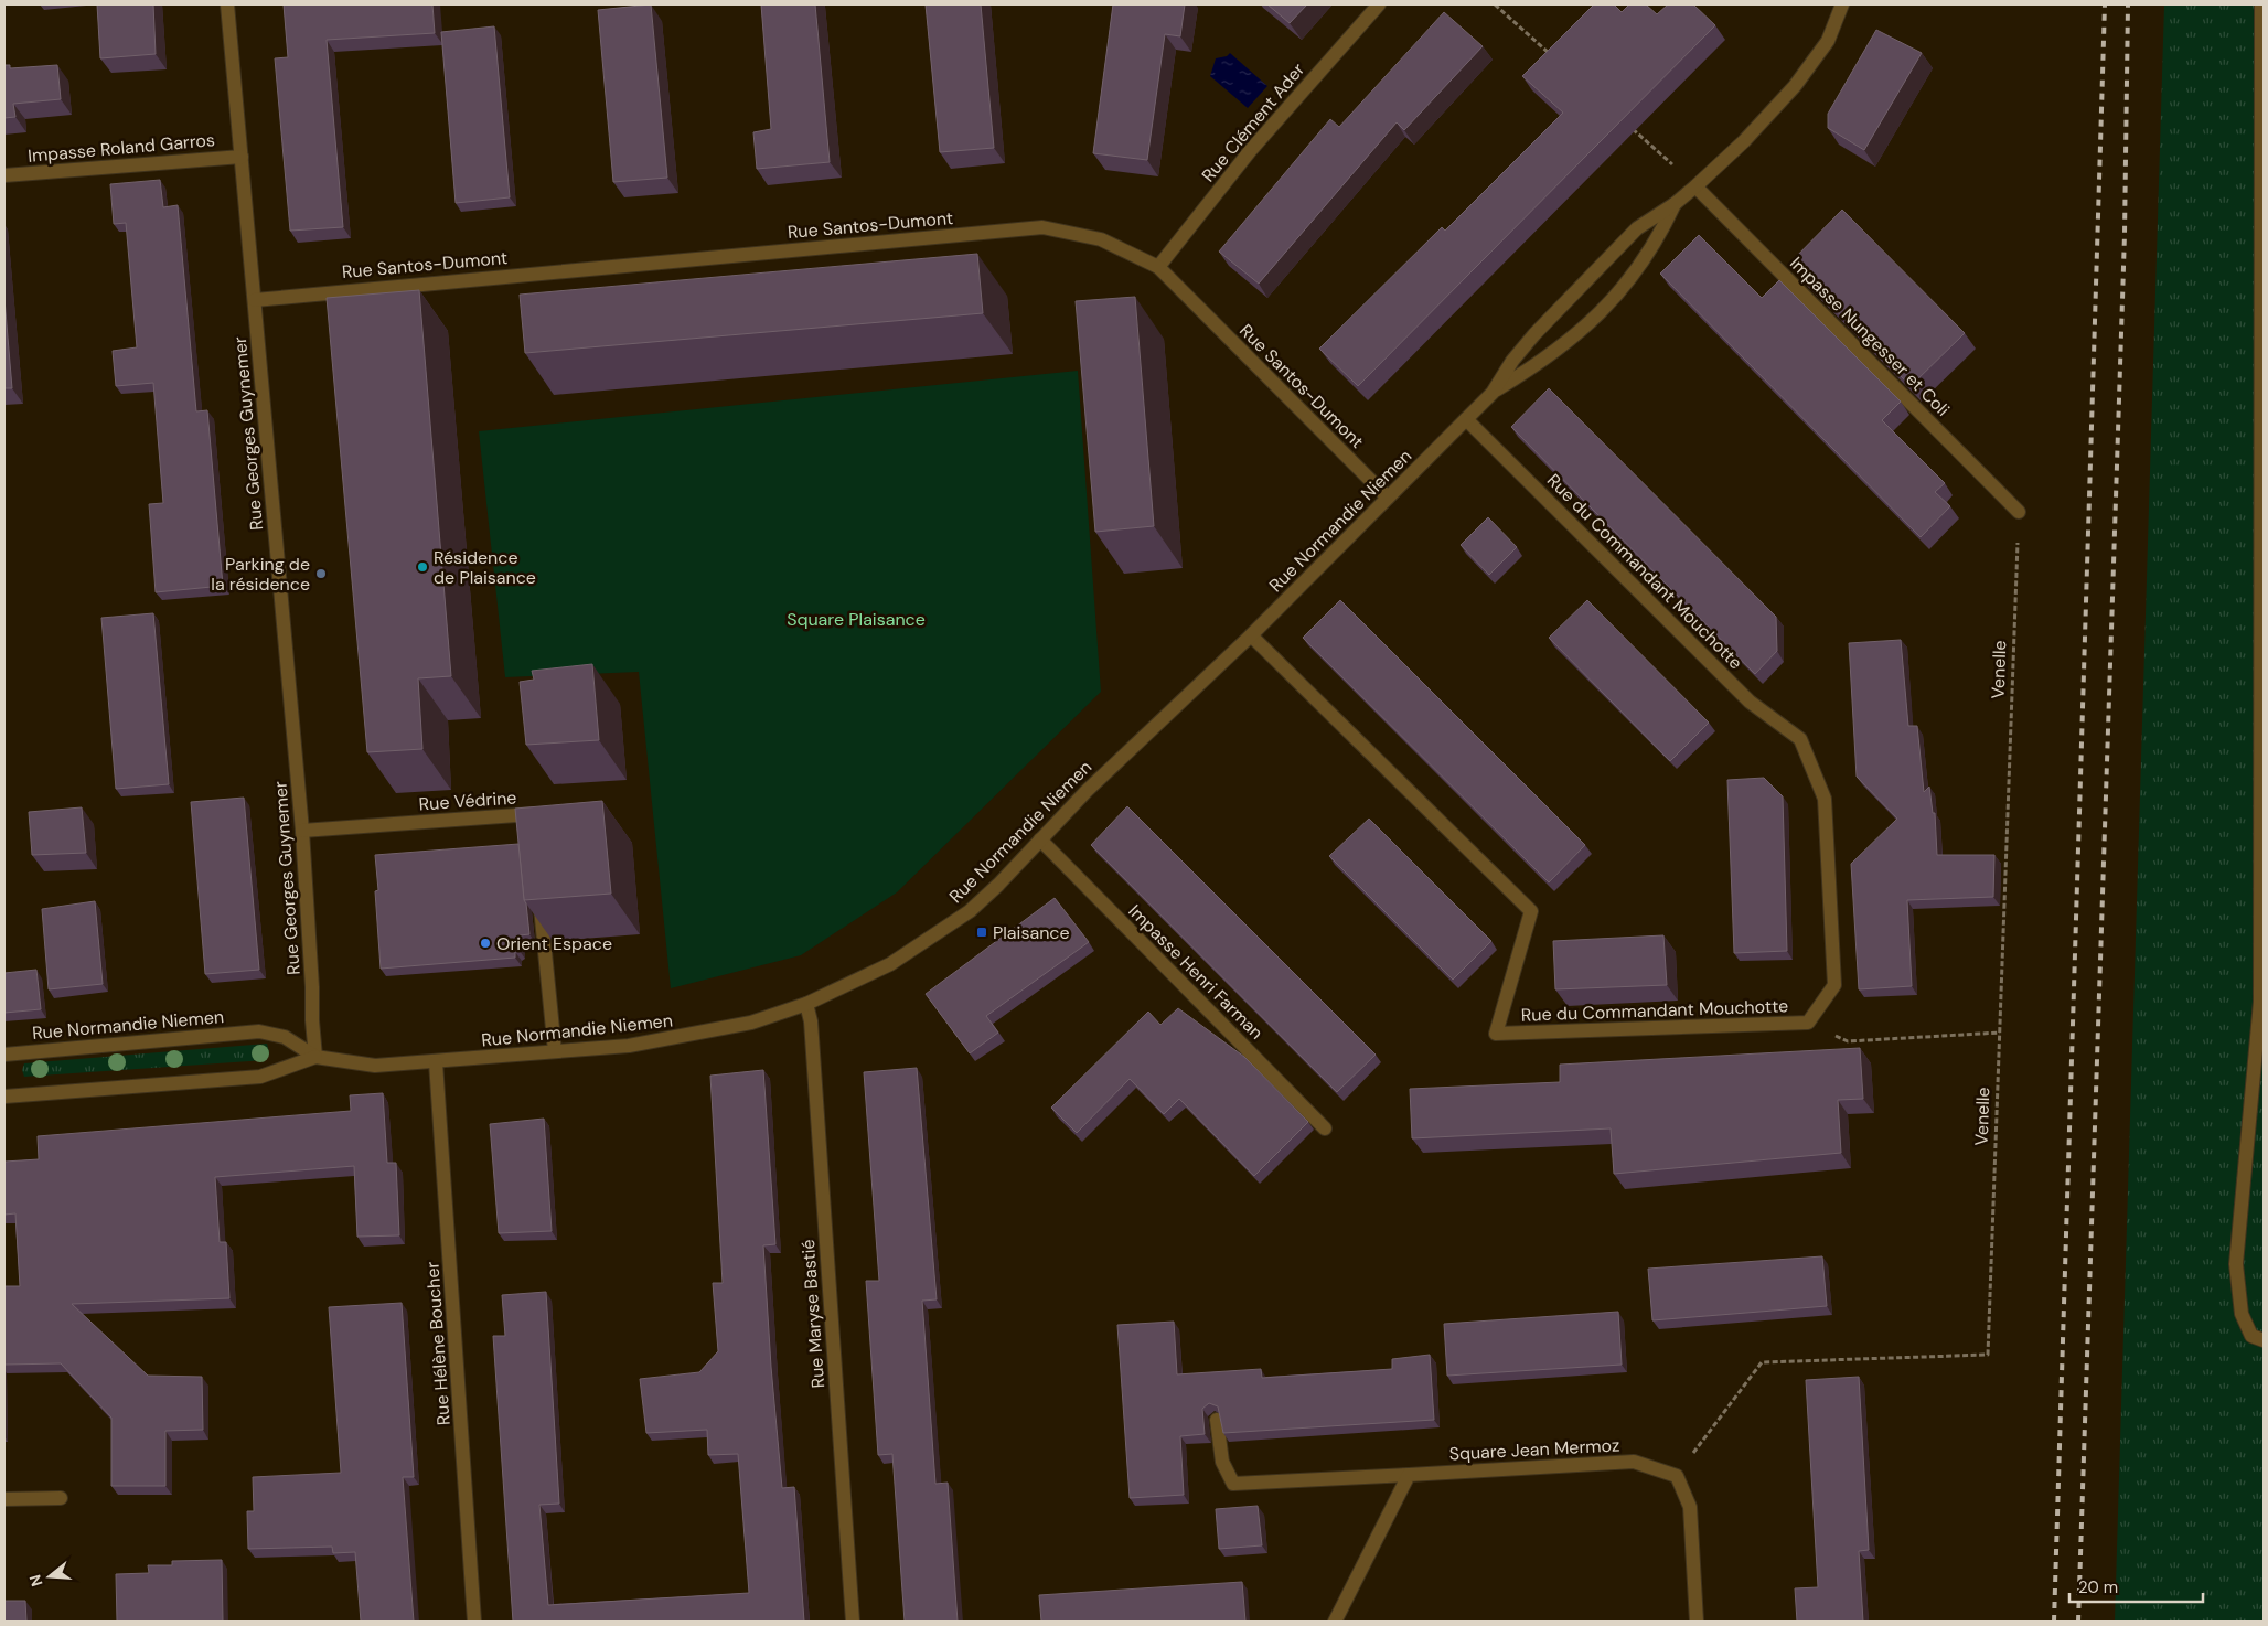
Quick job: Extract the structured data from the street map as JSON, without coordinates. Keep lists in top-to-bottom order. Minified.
{"streets":{"street":["Rue Clément Ader","Impasse Roland Garros","Rue Santos-Dumont","Impasse Nungesser et Coli","Rue Georges Guynemer","Rue Normandie Niemen","Rue du Commandant Mouchotte","Rue Védrine","Impasse Henri Farman","Rue Maryse Bastié","Rue Hélène Boucher","Square Jean Mermoz"],"path":["Venelle"]},"crossings":[["Rue Clément Ader","Rue Santos-Dumont"],["Impasse Roland Garros","Rue Georges Guynemer"],["Rue Santos-Dumont","Rue Georges Guynemer"],["Rue Santos-Dumont","Rue Normandie Niemen"],["Impasse Nungesser et Coli","Rue Normandie Niemen"],["Impasse Nungesser et Coli","Venelle"],["Rue Georges Guynemer","Rue Normandie Niemen"],["Rue Georges Guynemer","Rue Védrine"],["Rue Normandie Niemen","Rue du Commandant Mouchotte"],["Rue Normandie Niemen","Impasse Henri Farman"],["Rue Normandie Niemen","Rue Maryse Bastié"],["Rue Normandie Niemen","Rue Hélène Boucher"],["Venelle","Square Jean Mermoz"]],"parks":["Square Plaisance"],"places":{"other":["Résidence de Plaisance","Parking de la résidence","Orient Espace"],"transit":["Plaisance"]},"scale_bar":"20 m","north":"left"}
